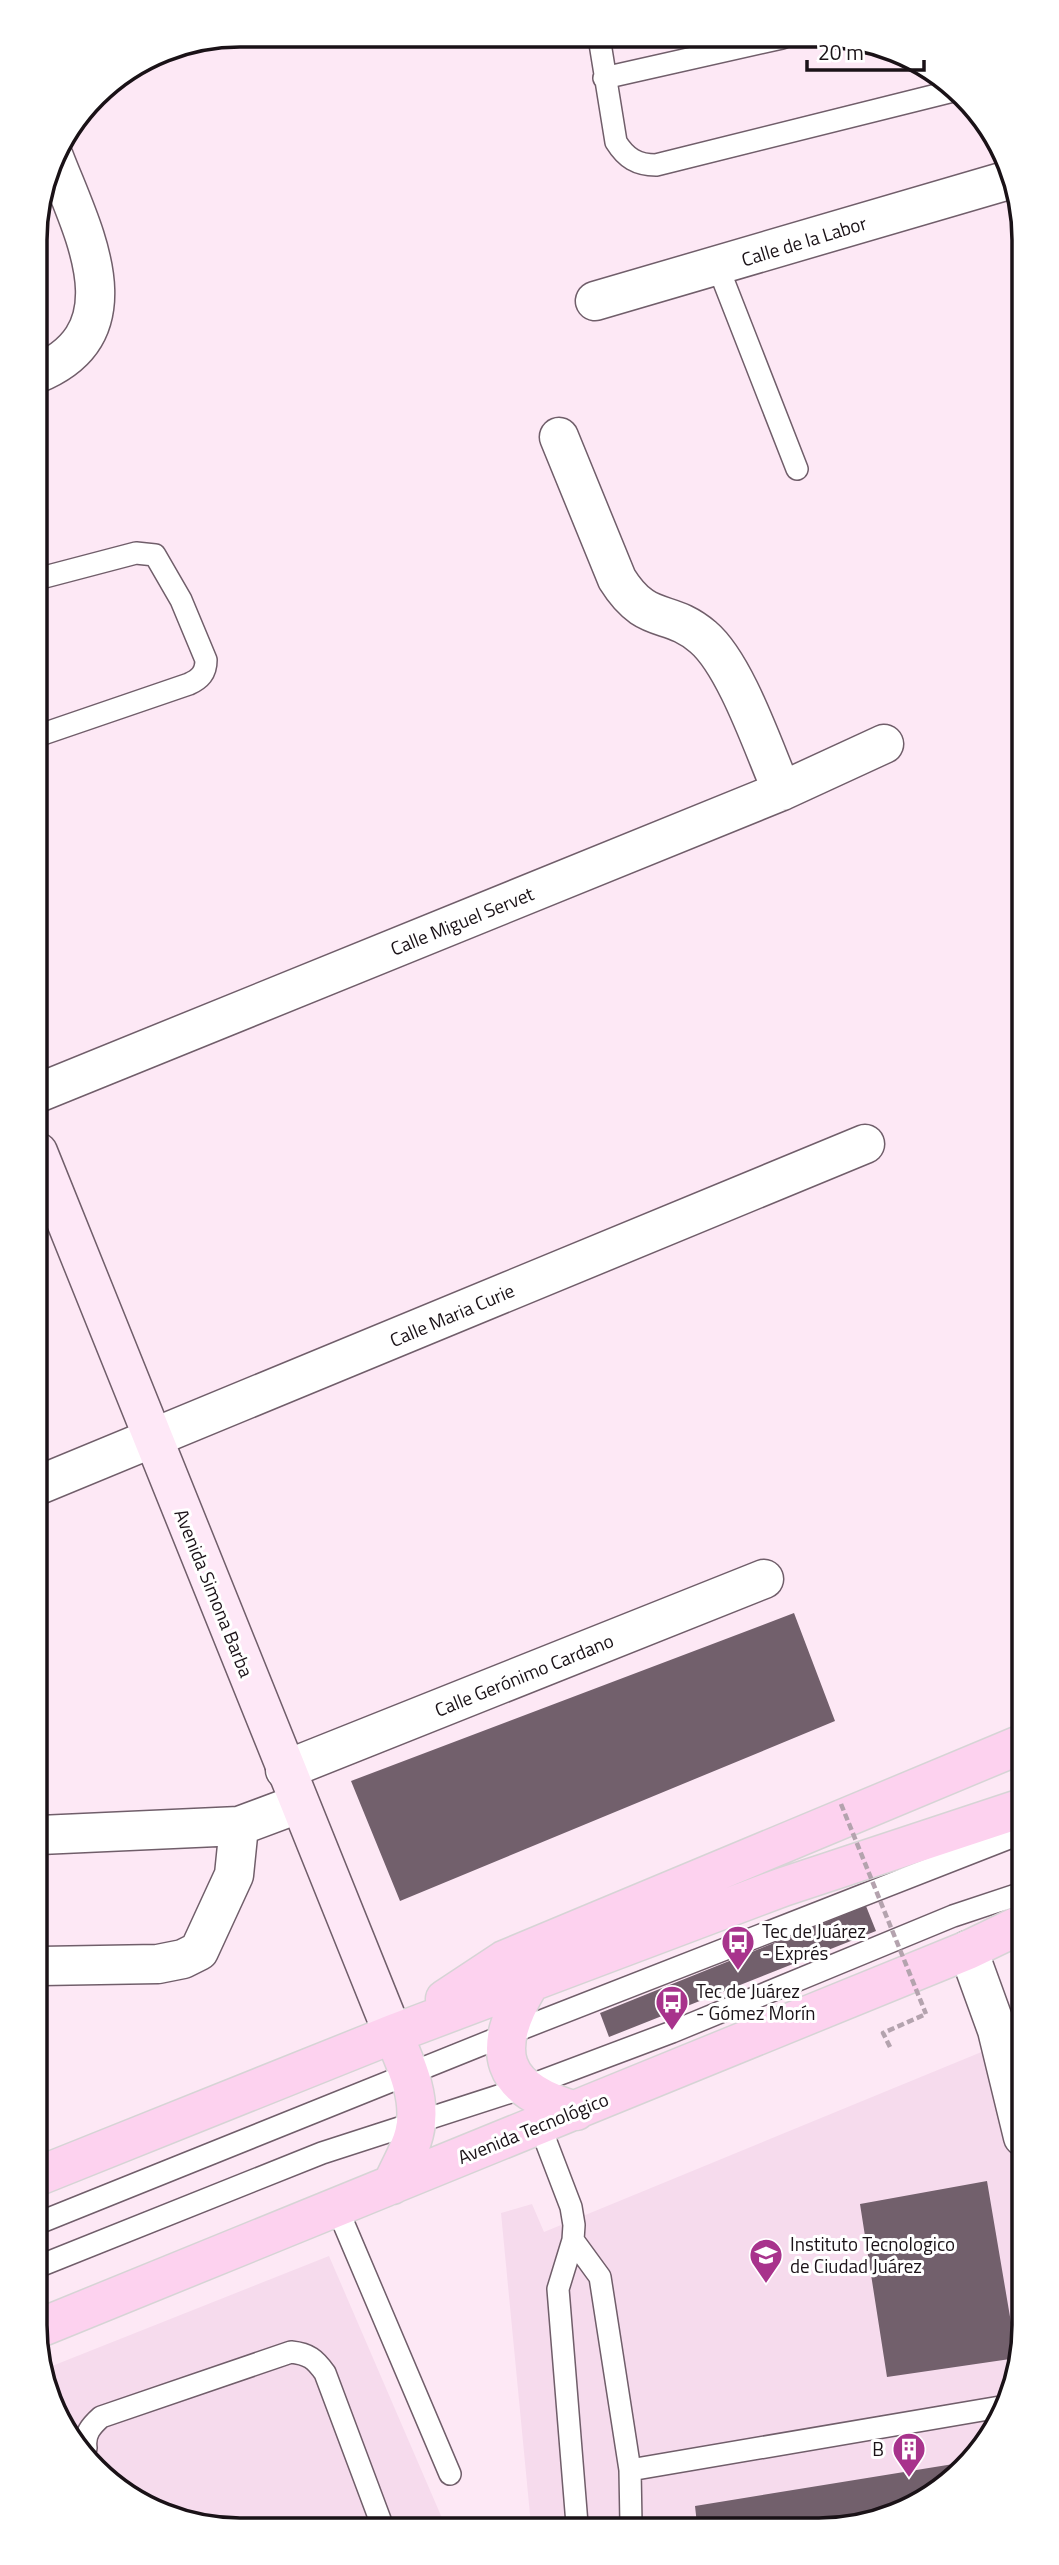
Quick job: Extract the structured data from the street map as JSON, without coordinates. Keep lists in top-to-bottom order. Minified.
{"streets":{"main road":["Avenida Simona Barba","Avenida Tecnológico"],"street":["Calle de la Labor","Calle Miguel Servet","Calle Maria Curie","Calle Gerónimo Cardano"]},"crossings":[["Calle Maria Curie","Avenida Simona Barba"],["Avenida Simona Barba","Calle Gerónimo Cardano"]],"places":{"bus stop":["Tec de Juárez - Exprés","Tec de Juárez - Gómez Morín"],"school or university":["Instituto Tecnologico de Ciudad Juárez"],"building":["B"]},"scale_bar":"20 m"}
